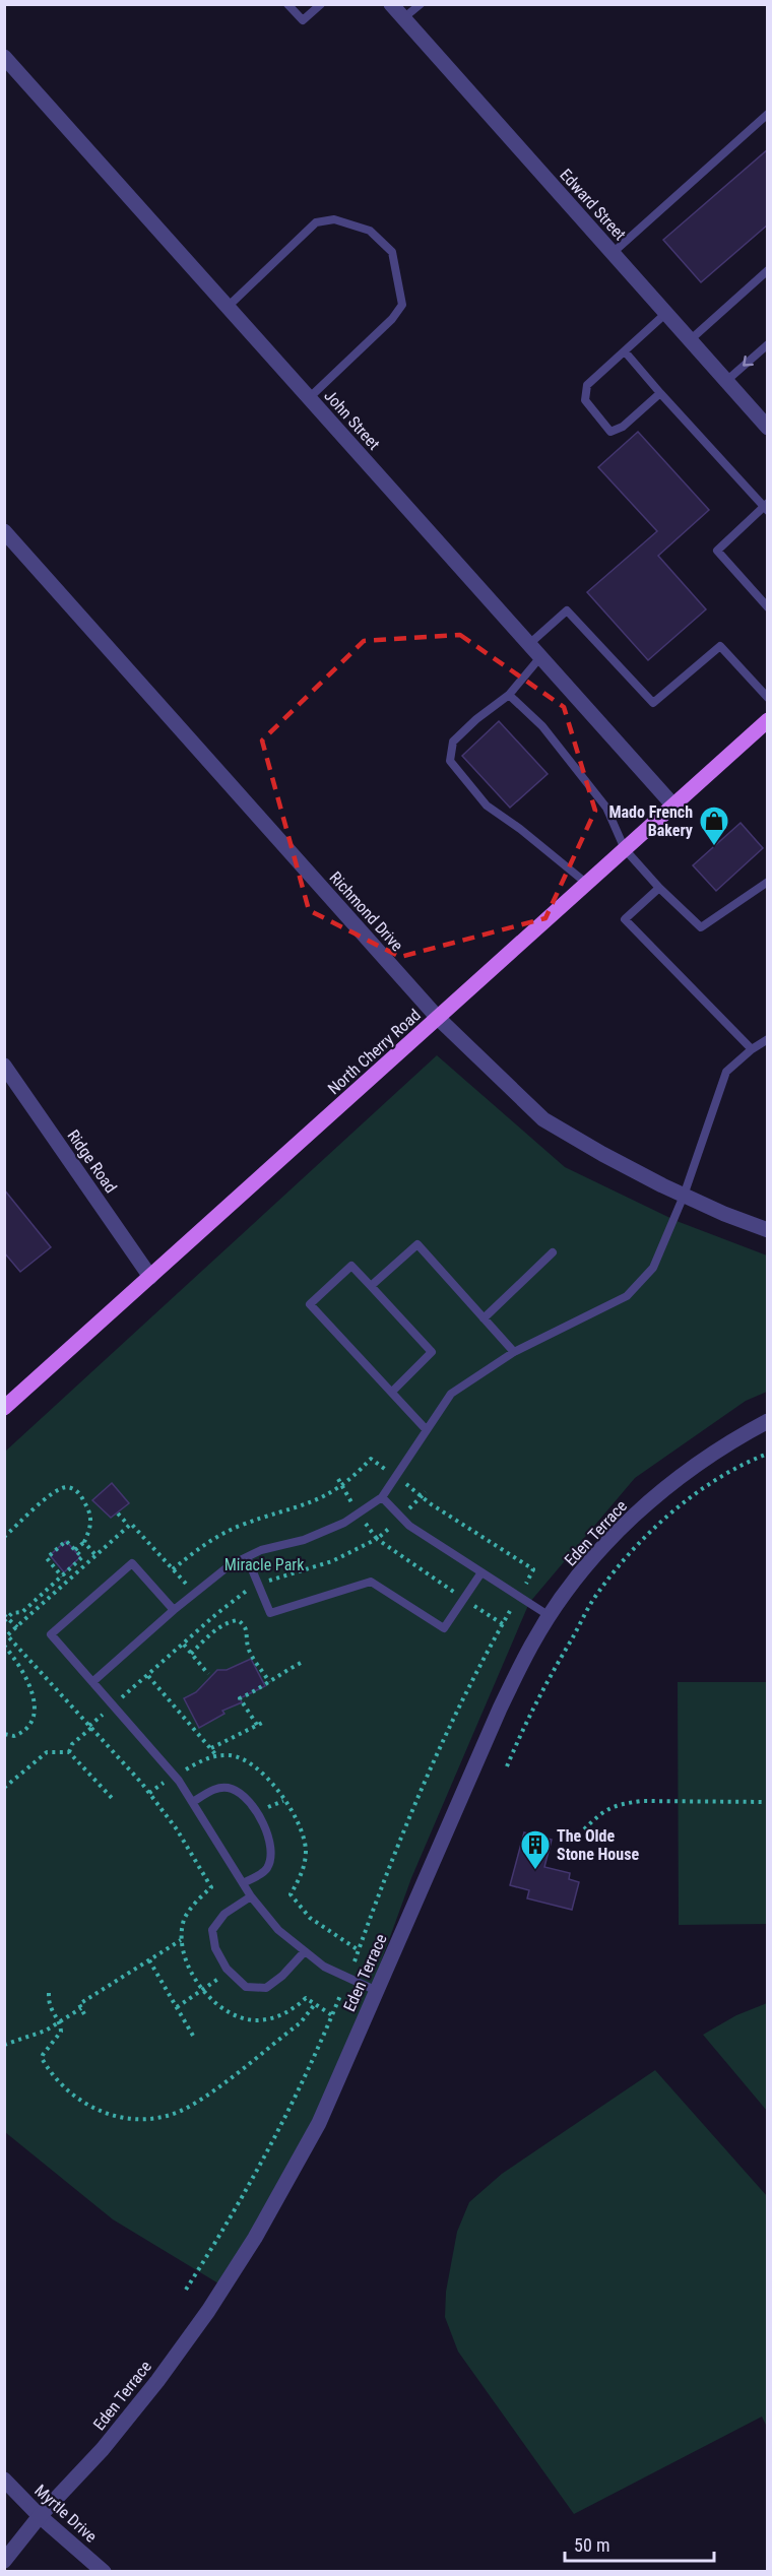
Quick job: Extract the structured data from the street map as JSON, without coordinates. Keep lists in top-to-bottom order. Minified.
{"streets":{"main road":["North Cherry Road"],"street":["Edward Street","John Street","Richmond Drive","Ridge Road","Eden Terrace","Myrtle Drive"]},"crossings":[["John Street","North Cherry Road"],["Richmond Drive","North Cherry Road"],["North Cherry Road","Ridge Road"],["Eden Terrace","Myrtle Drive"]],"parks":["Miracle Park"],"places":{"shop":["Mado French Bakery"],"building":["The Olde Stone House"]},"scale_bar":"50 m"}
